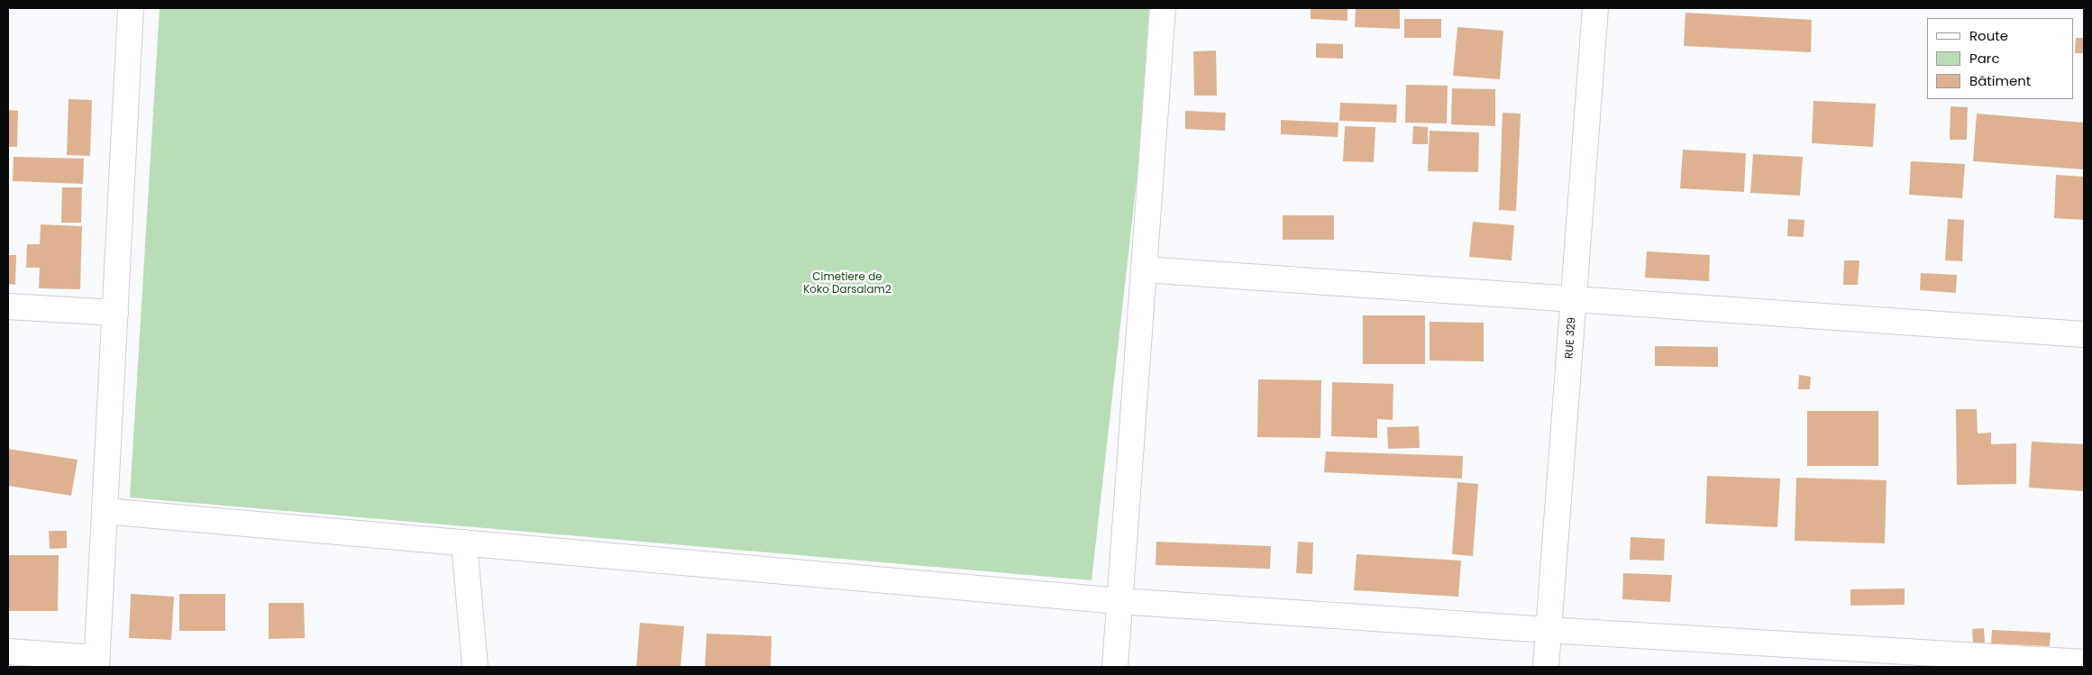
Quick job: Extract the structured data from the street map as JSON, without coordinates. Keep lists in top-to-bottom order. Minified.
{"streets":{"street":["RUE 329"]},"parks":["Cimetiere de Koko Darsalam2"],"legend":["Route","Parc","Bâtiment"]}
